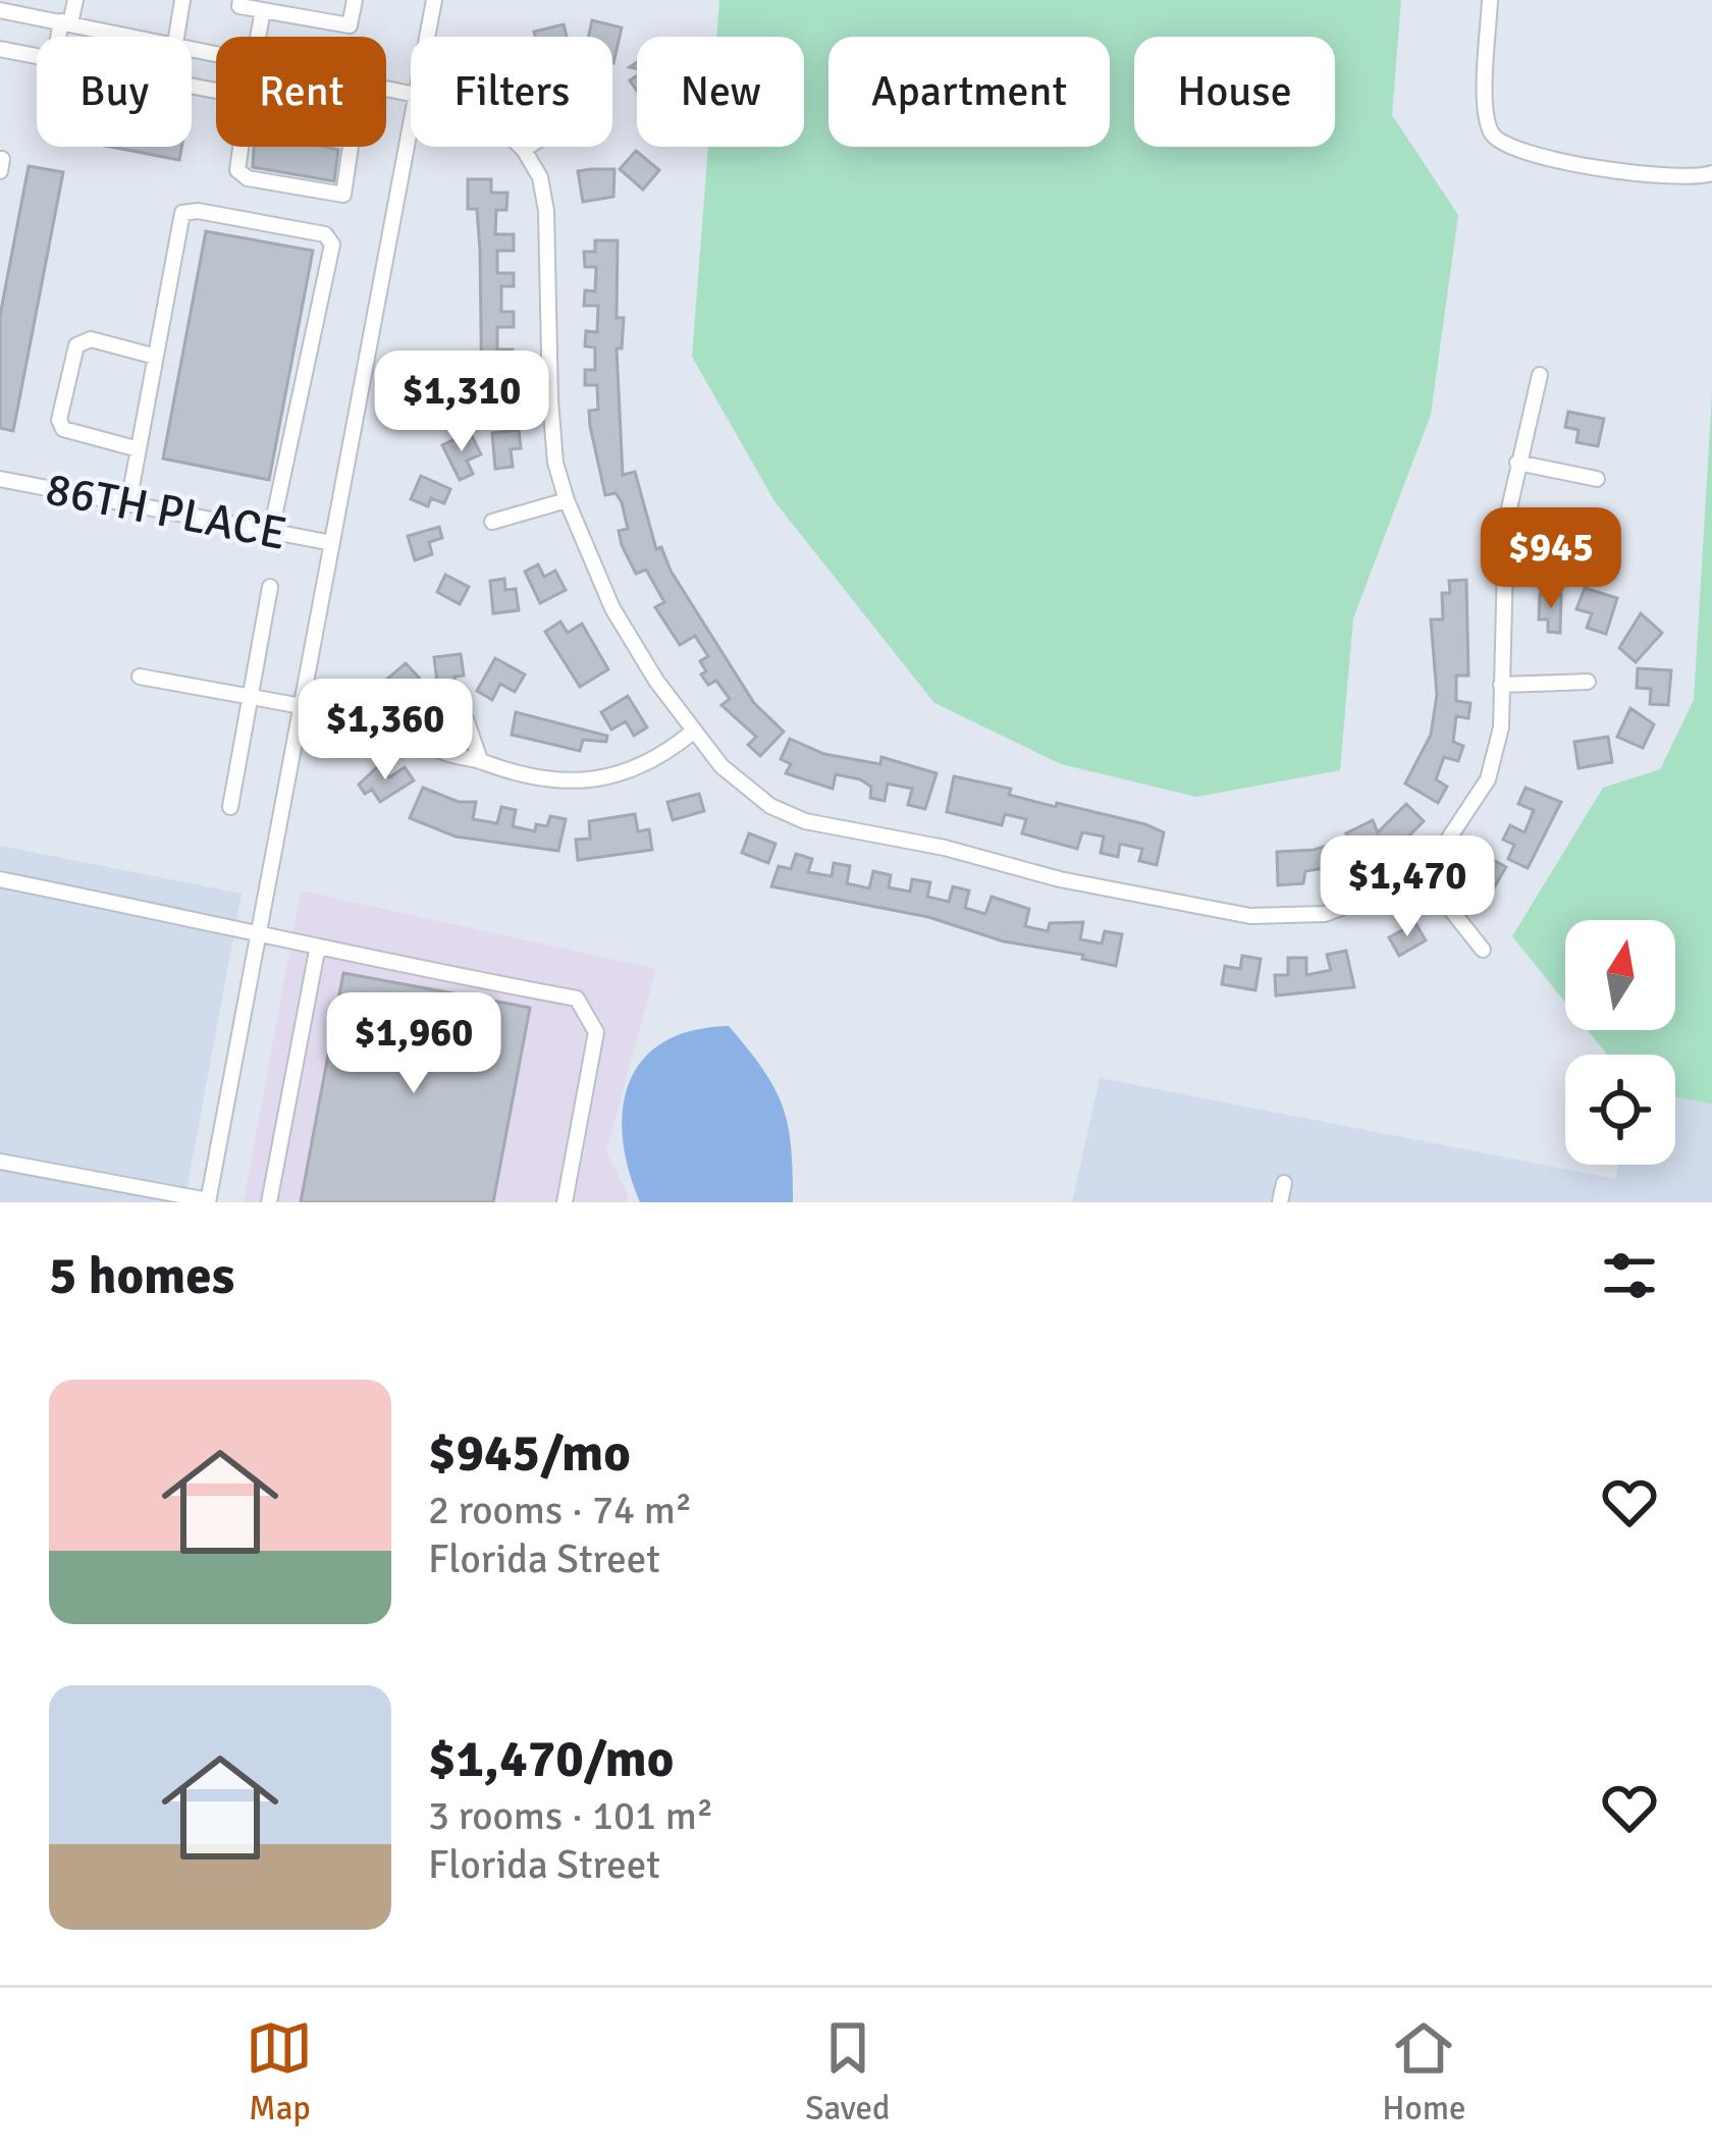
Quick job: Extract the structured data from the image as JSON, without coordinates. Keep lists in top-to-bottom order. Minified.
{"streets":{"street":["86TH PLACE"]},"north":"top","page":{"chip":["Buy","Rent","Filters","New","Apartment","House"],"price":["$1,310","$945","$1,360","$1,470","$1,960"],"heading":"5 homes","list":[{"name":"$945/mo","note":"2 rooms · 74 m² · Florida Street"},{"name":"$1,470/mo","note":"3 rooms · 101 m² · Florida Street"}],"tabs":["Map","Saved","Home"]}}
